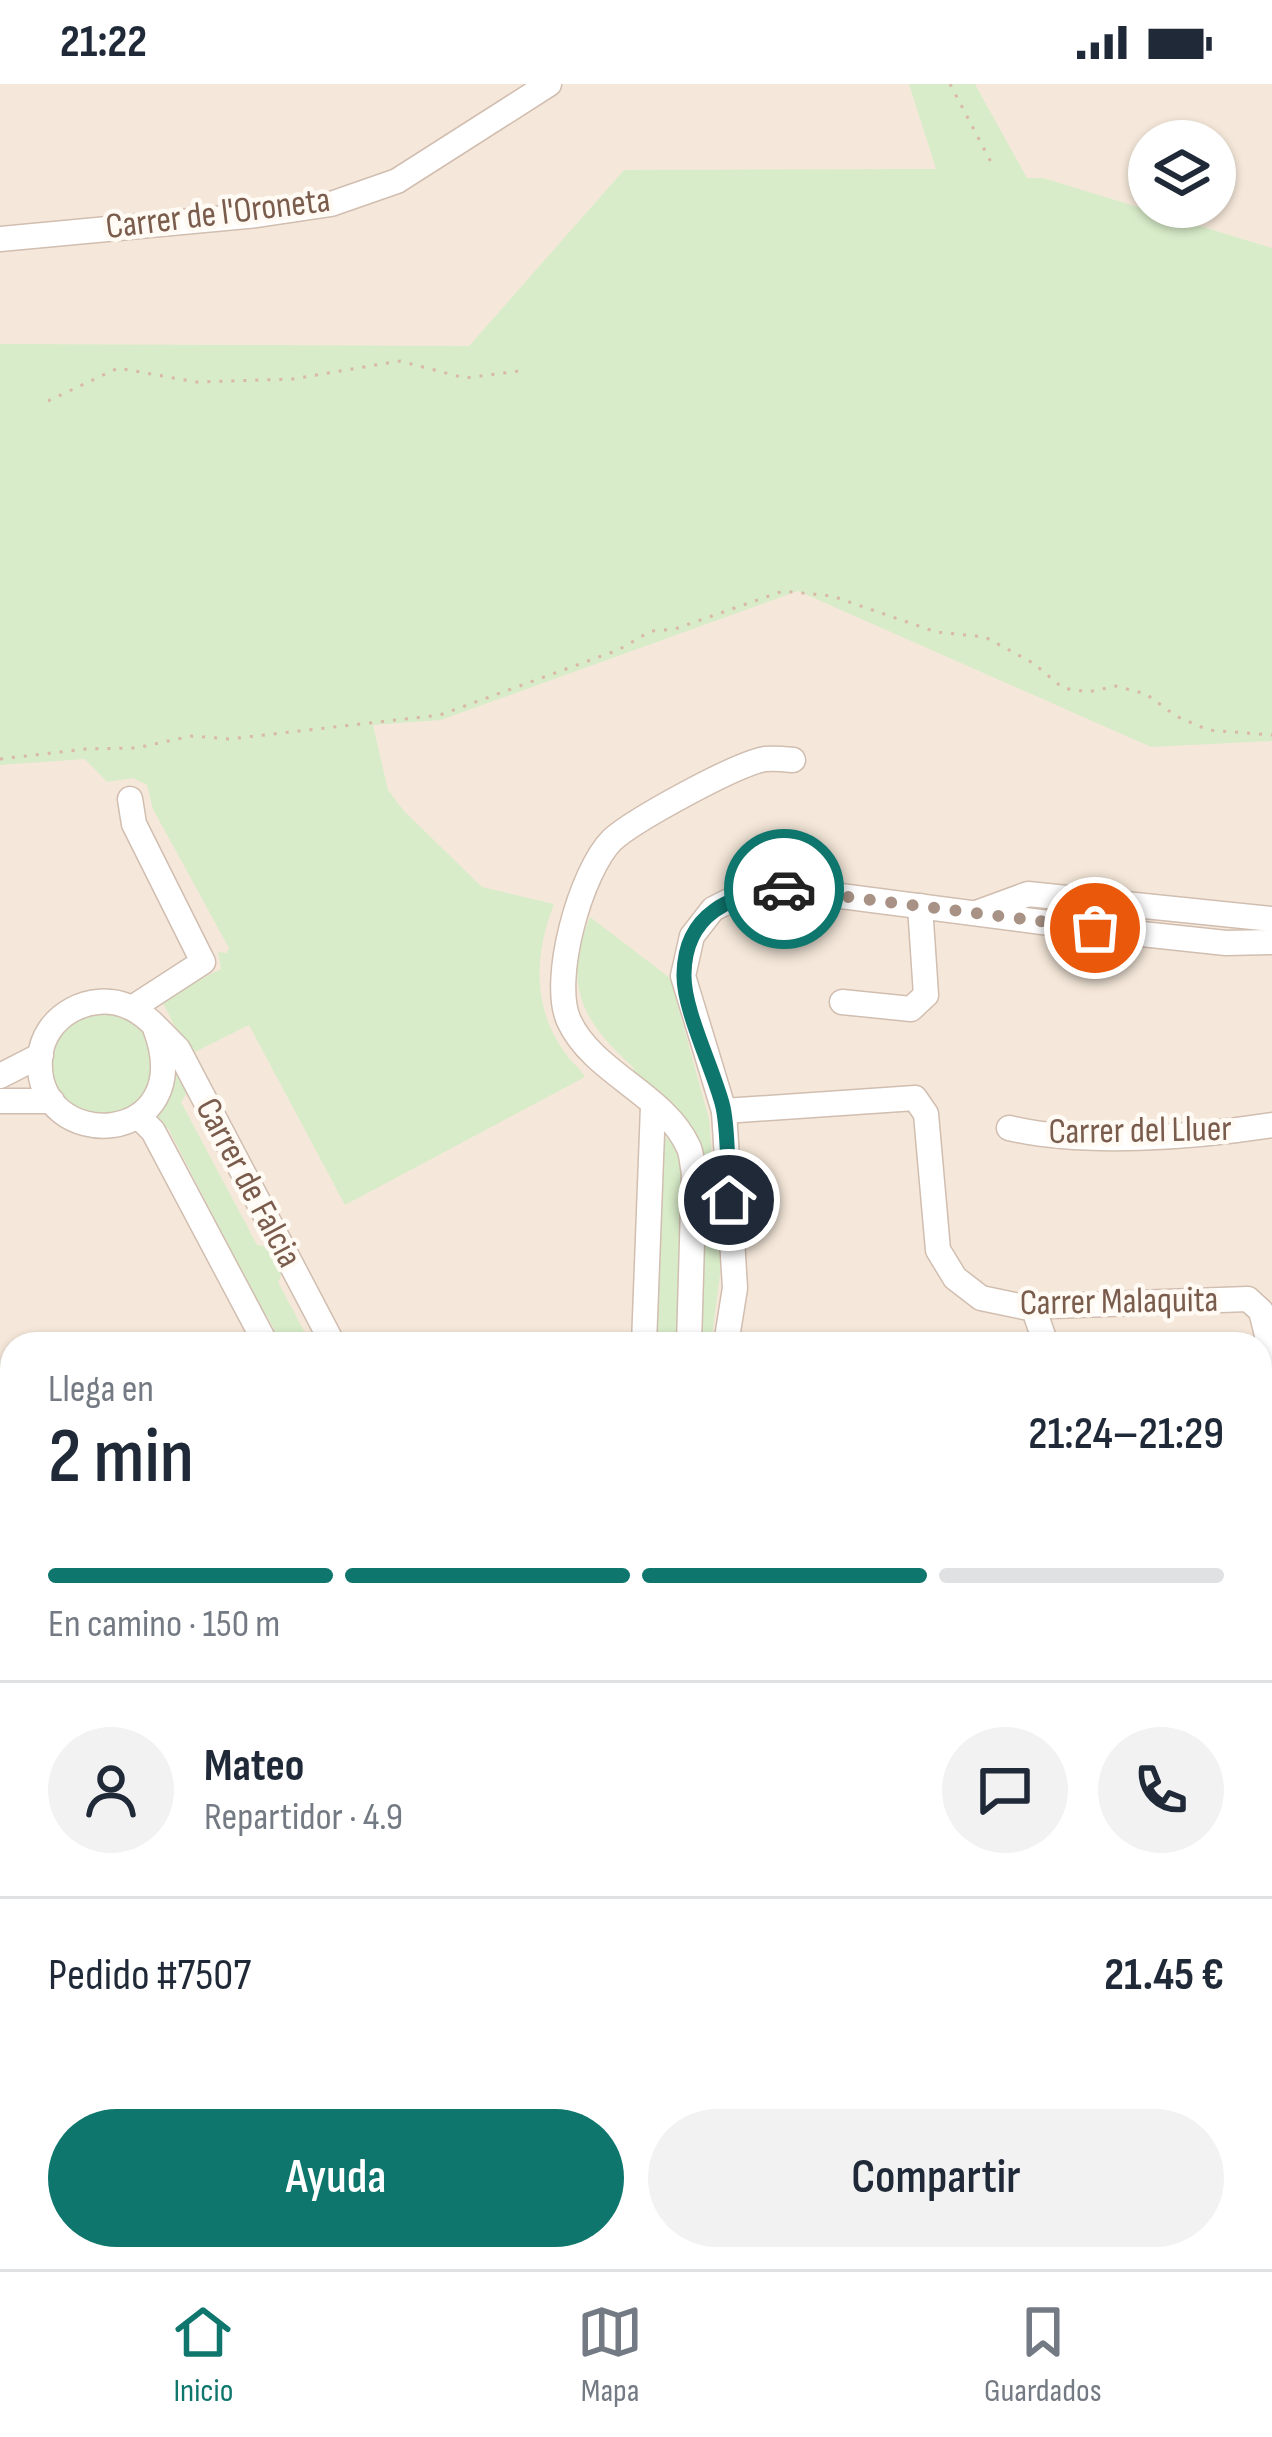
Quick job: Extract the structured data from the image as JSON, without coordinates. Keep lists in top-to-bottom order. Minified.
{"streets":{"street":["Carrer de l'Oroneta","Carrer del Lluer","Carrer de Falcia","Carrer Malaquita"]},"page":{"status":"21:22","heading":["2 min","Llega en","21:24–21:29"],"panel":["Mateo","Repartidor · 4.9","Pedido #7507","21.45 €"],"bar":"En camino · 150 m","buttons":["Ayuda","Compartir"],"tabs":["Inicio","Mapa","Guardados"]}}
